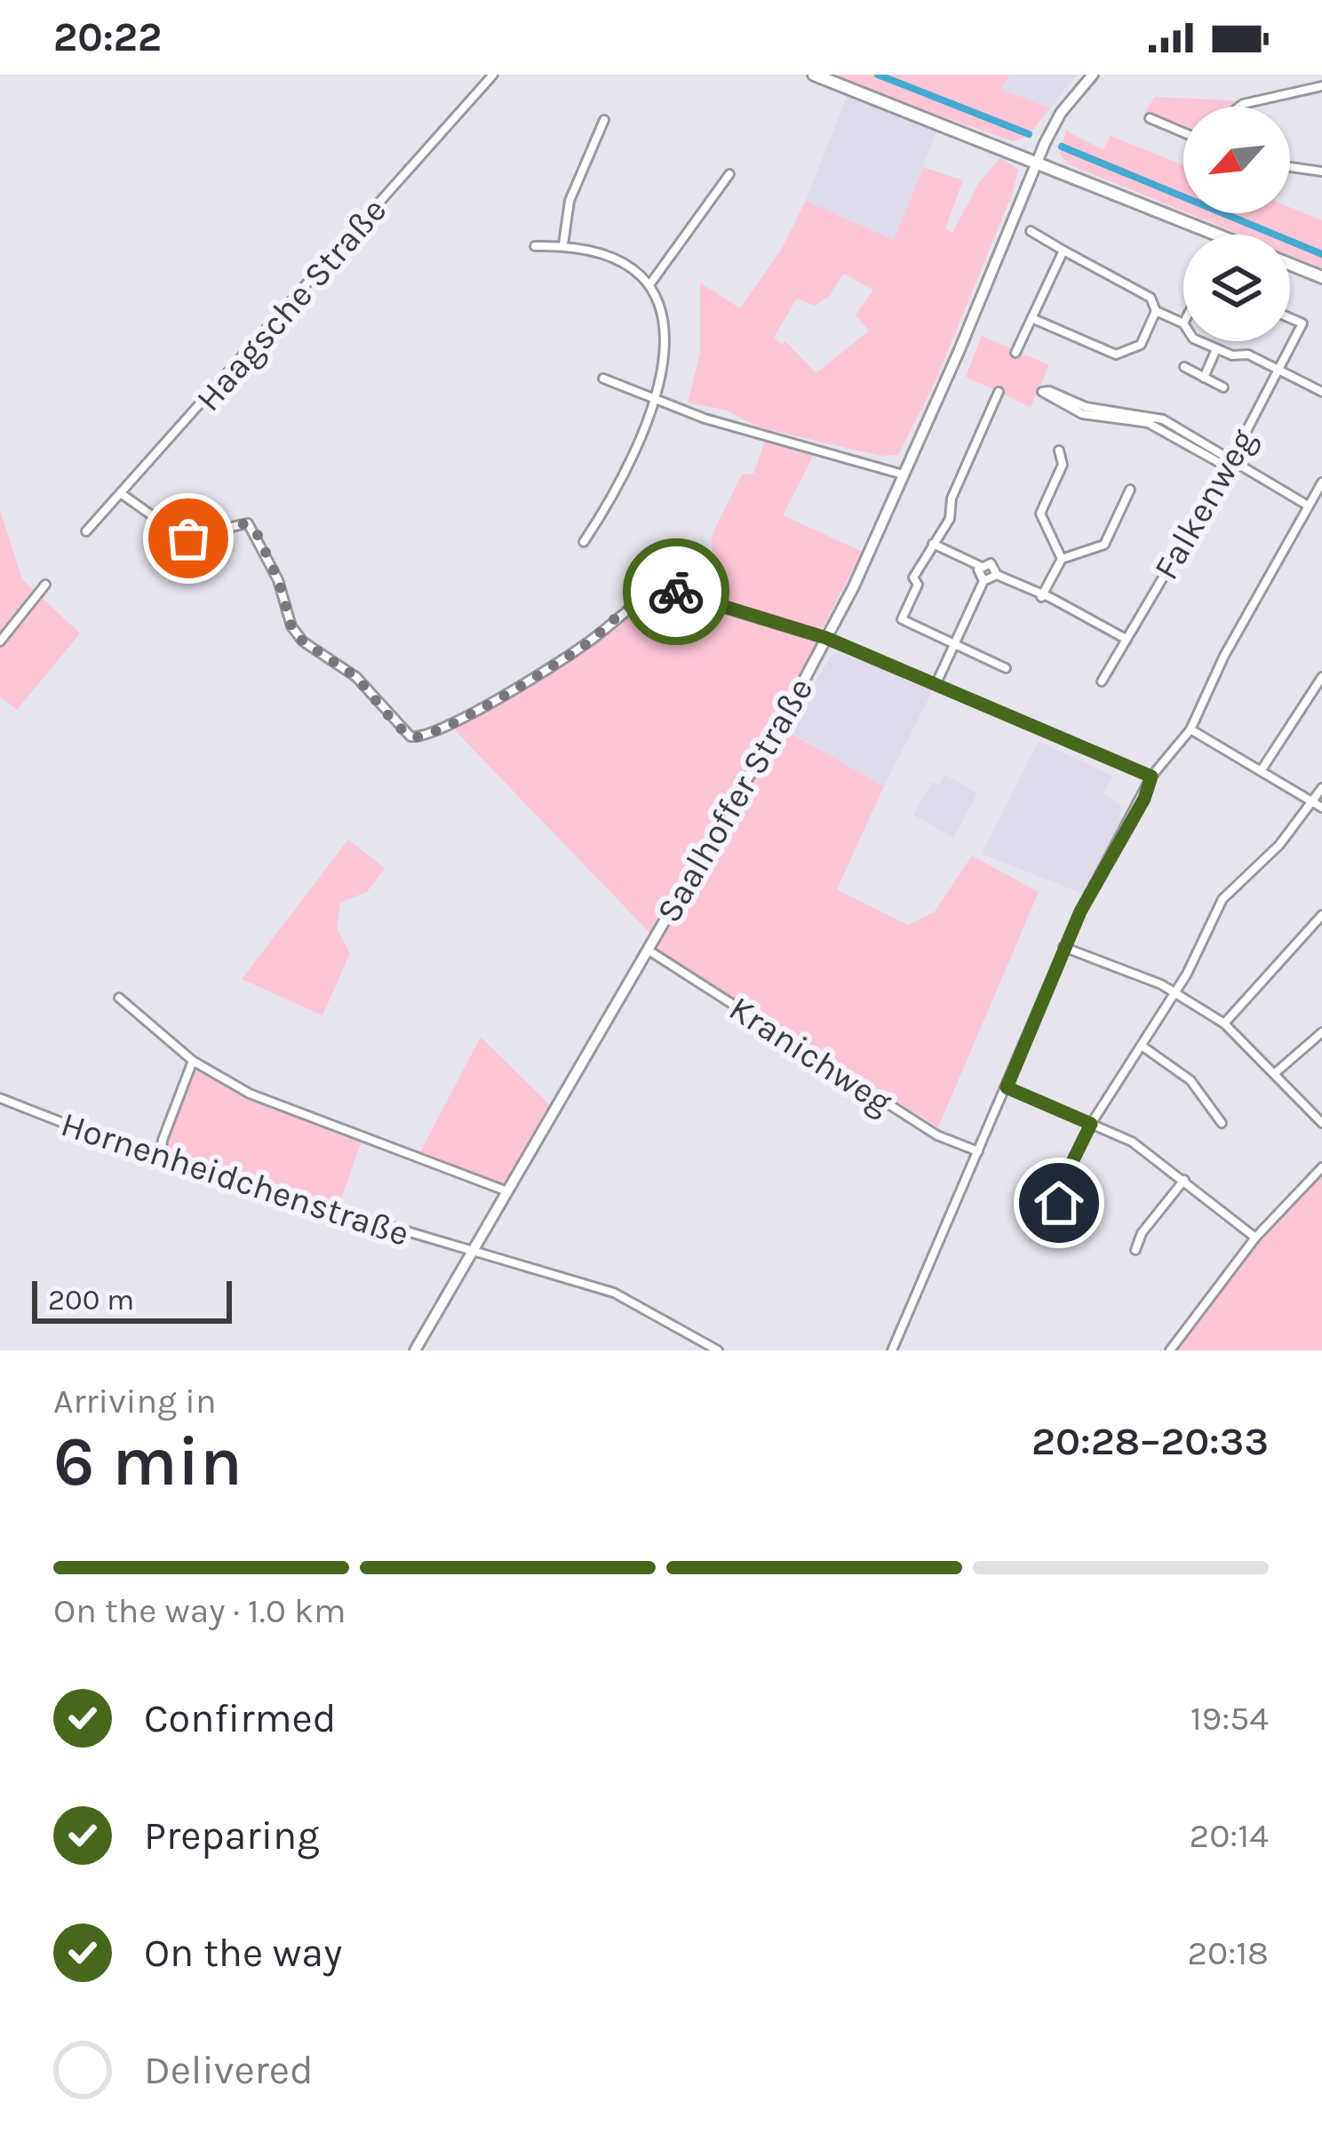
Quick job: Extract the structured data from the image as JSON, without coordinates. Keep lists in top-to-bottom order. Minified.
{"streets":{"main road":["Saalhoffer Straße"],"street":["Haagsche Straße","Falkenweg","Kranichweg","Hornenheidchenstraße"]},"crossings":[["Saalhoffer Straße","Kranichweg"],["Saalhoffer Straße","Hornenheidchenstraße"]],"scale_bar":"200 m","north":"bottom left","page":{"status":"20:22","scale":"200 m","heading":["6 min","Arriving in","20:28–20:33"],"bar":"On the way · 1.0 km","list":[["Confirmed","19:54"],["Preparing","20:14"],["On the way","20:18"],"Delivered"]}}
